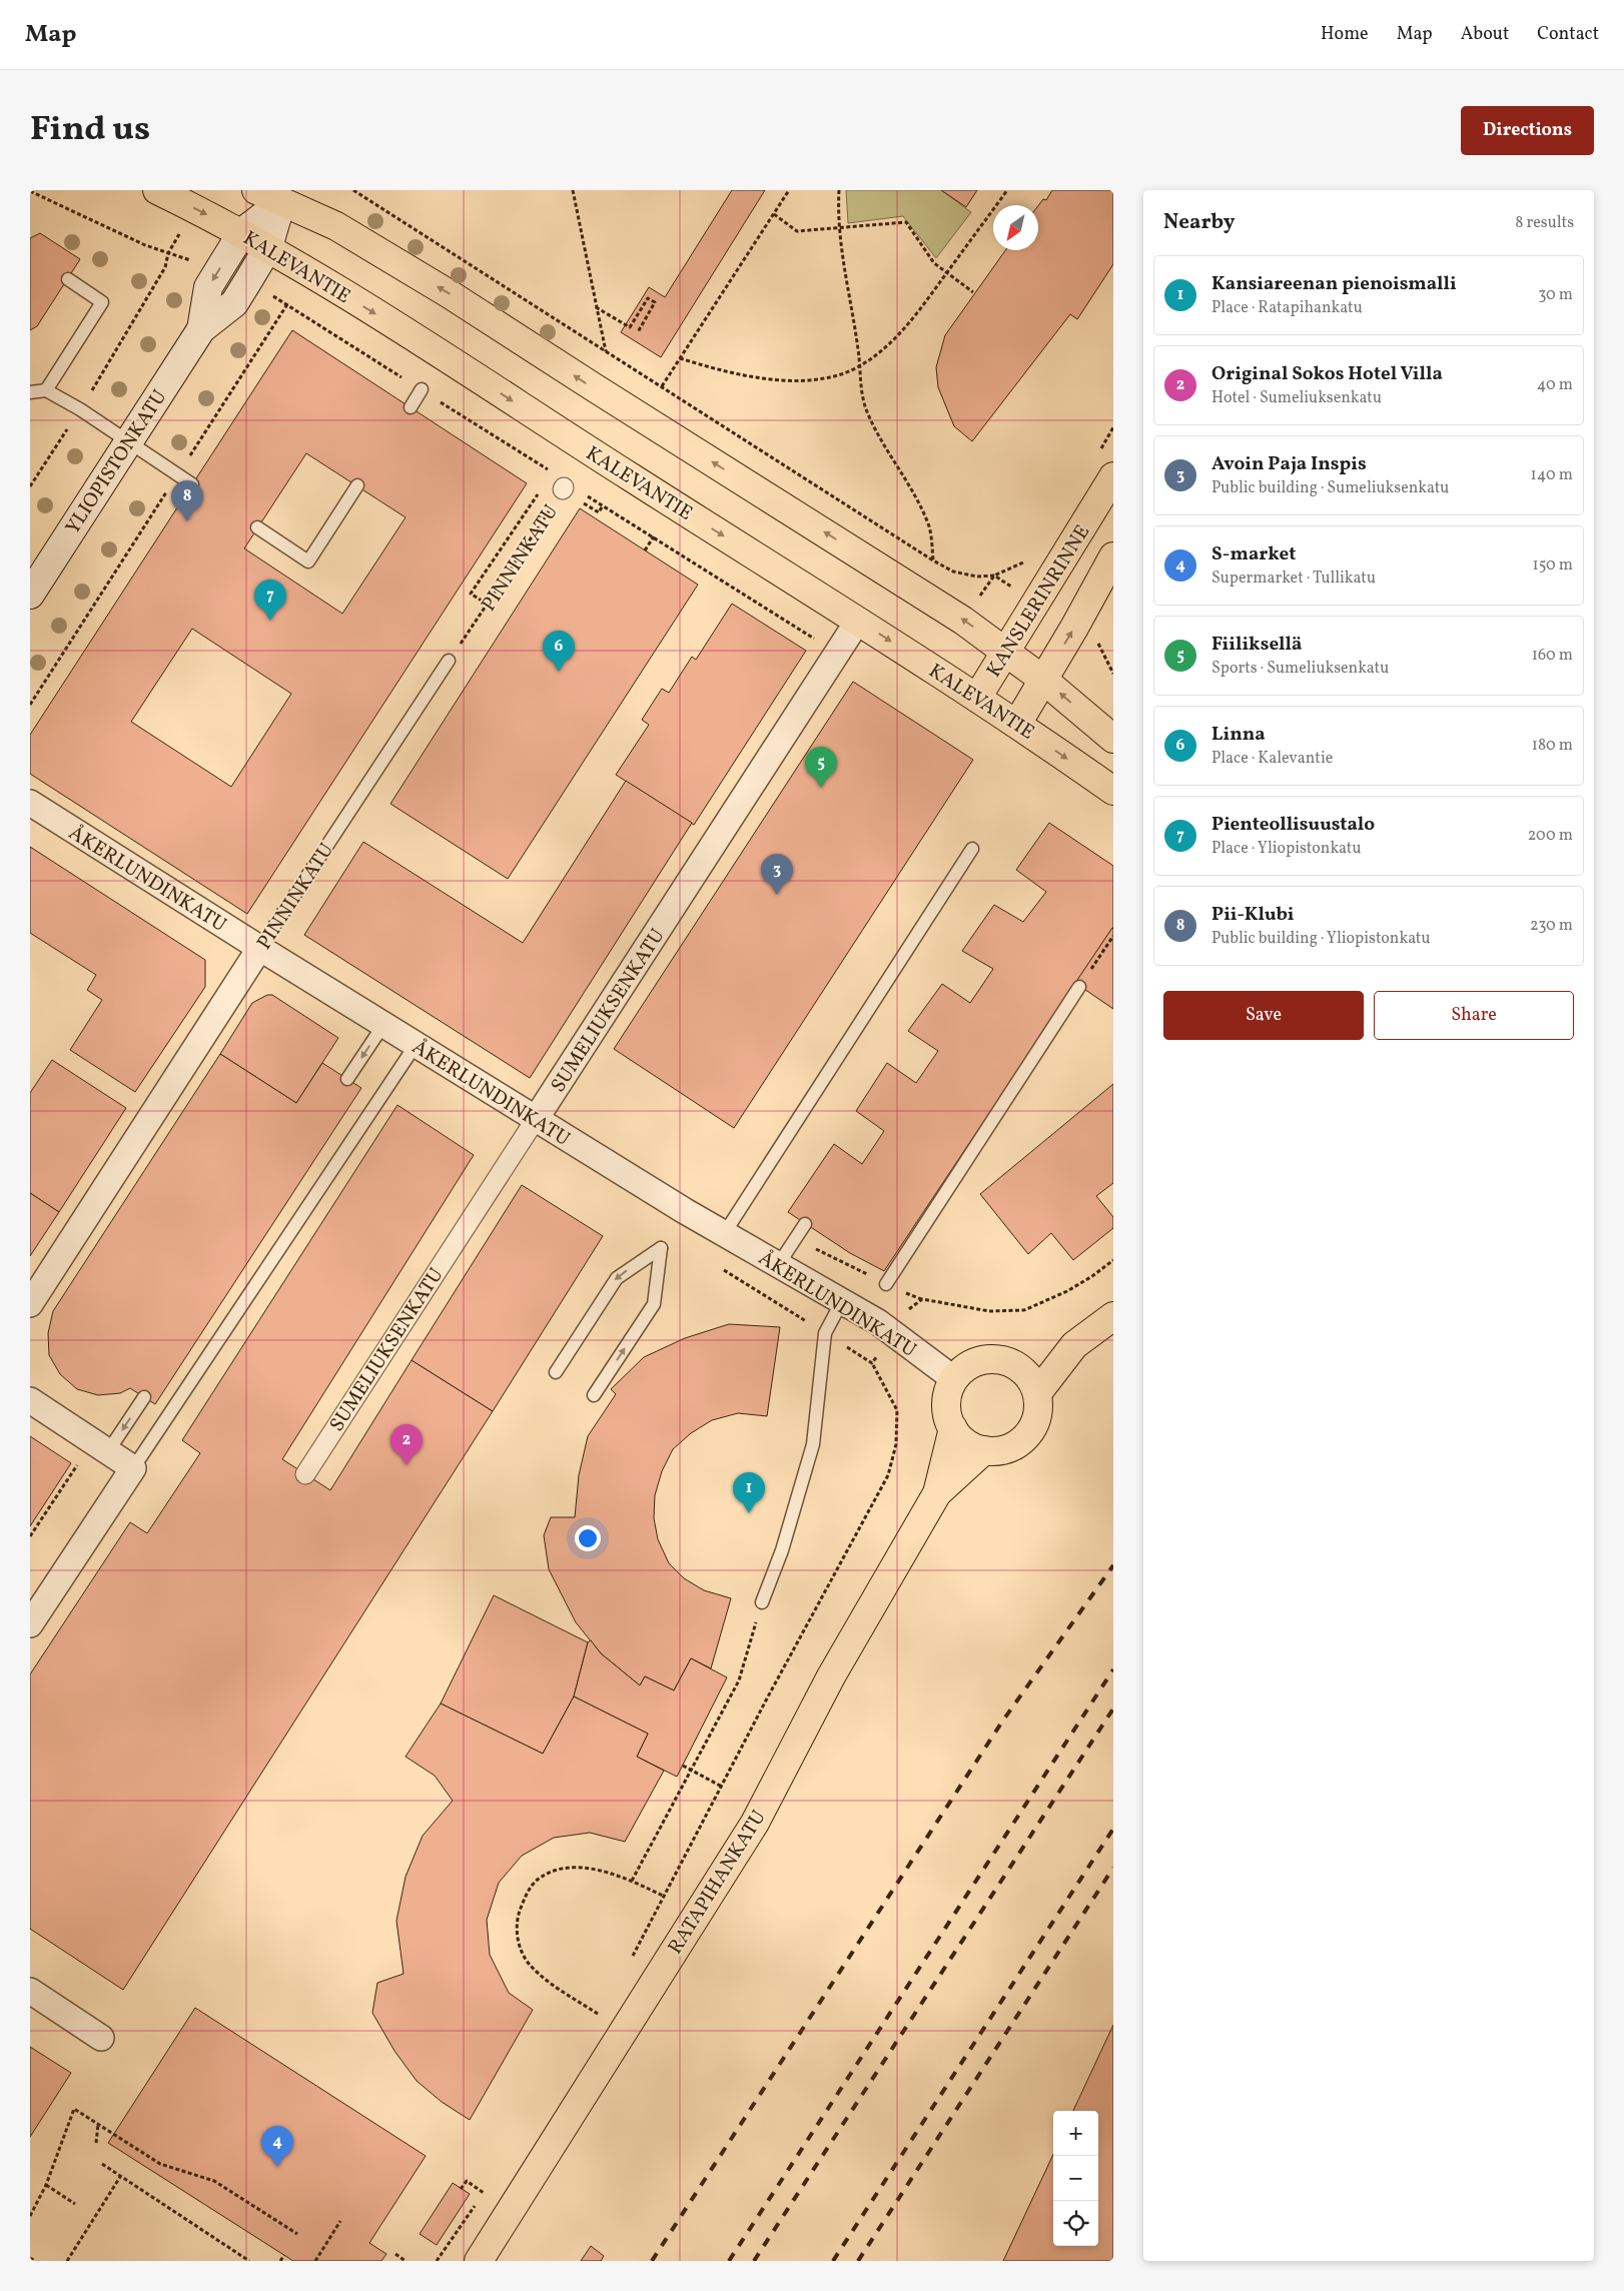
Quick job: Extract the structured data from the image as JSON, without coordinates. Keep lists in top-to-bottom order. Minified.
{"streets":{"main road":["KALEVANTIE","YLIOPISTONKATU","KANSLERINRINNE","RATAPIHANKATU"],"street":["PINNINKATU","ÅKERLUNDINKATU","SUMELIUKSENKATU"]},"crossings":[["KALEVANTIE","YLIOPISTONKATU"],["KALEVANTIE","KANSLERINRINNE"],["KALEVANTIE","SUMELIUKSENKATU"],["PINNINKATU","ÅKERLUNDINKATU"],["ÅKERLUNDINKATU","SUMELIUKSENKATU"],["ÅKERLUNDINKATU","RATAPIHANKATU"]],"north":"bottom left","page":{"header":"Map","nav":["Home","Map","About","Contact"],"title":"Find us","buttons":["Directions",["Save","Share"]],"heading":["Nearby","8 results"],"list":[{"mark":"1","name":"Kansiareenan pienoismalli","note":"Place · Ratapihankatu","value":"30 m"},{"mark":"2","name":"Original Sokos Hotel Villa","note":"Hotel · Sumeliuksenkatu","value":"40 m"},{"mark":"3","name":"Avoin Paja Inspis","note":"Public building · Sumeliuksenkatu","value":"140 m"},{"mark":"4","name":"S-market","note":"Supermarket · Tullikatu","value":"150 m"},{"mark":"5","name":"Fiiliksellä","note":"Sports · Sumeliuksenkatu","value":"160 m"},{"mark":"6","name":"Linna","note":"Place · Kalevantie","value":"180 m"},{"mark":"7","name":"Pienteollisuustalo","note":"Place · Yliopistonkatu","value":"200 m"},{"mark":"8","name":"Pii-Klubi","note":"Public building · Yliopistonkatu","value":"230 m"}],"pins":["8","7","6","5","3","2","1","4"],"map_buttons":["+","−"]}}
